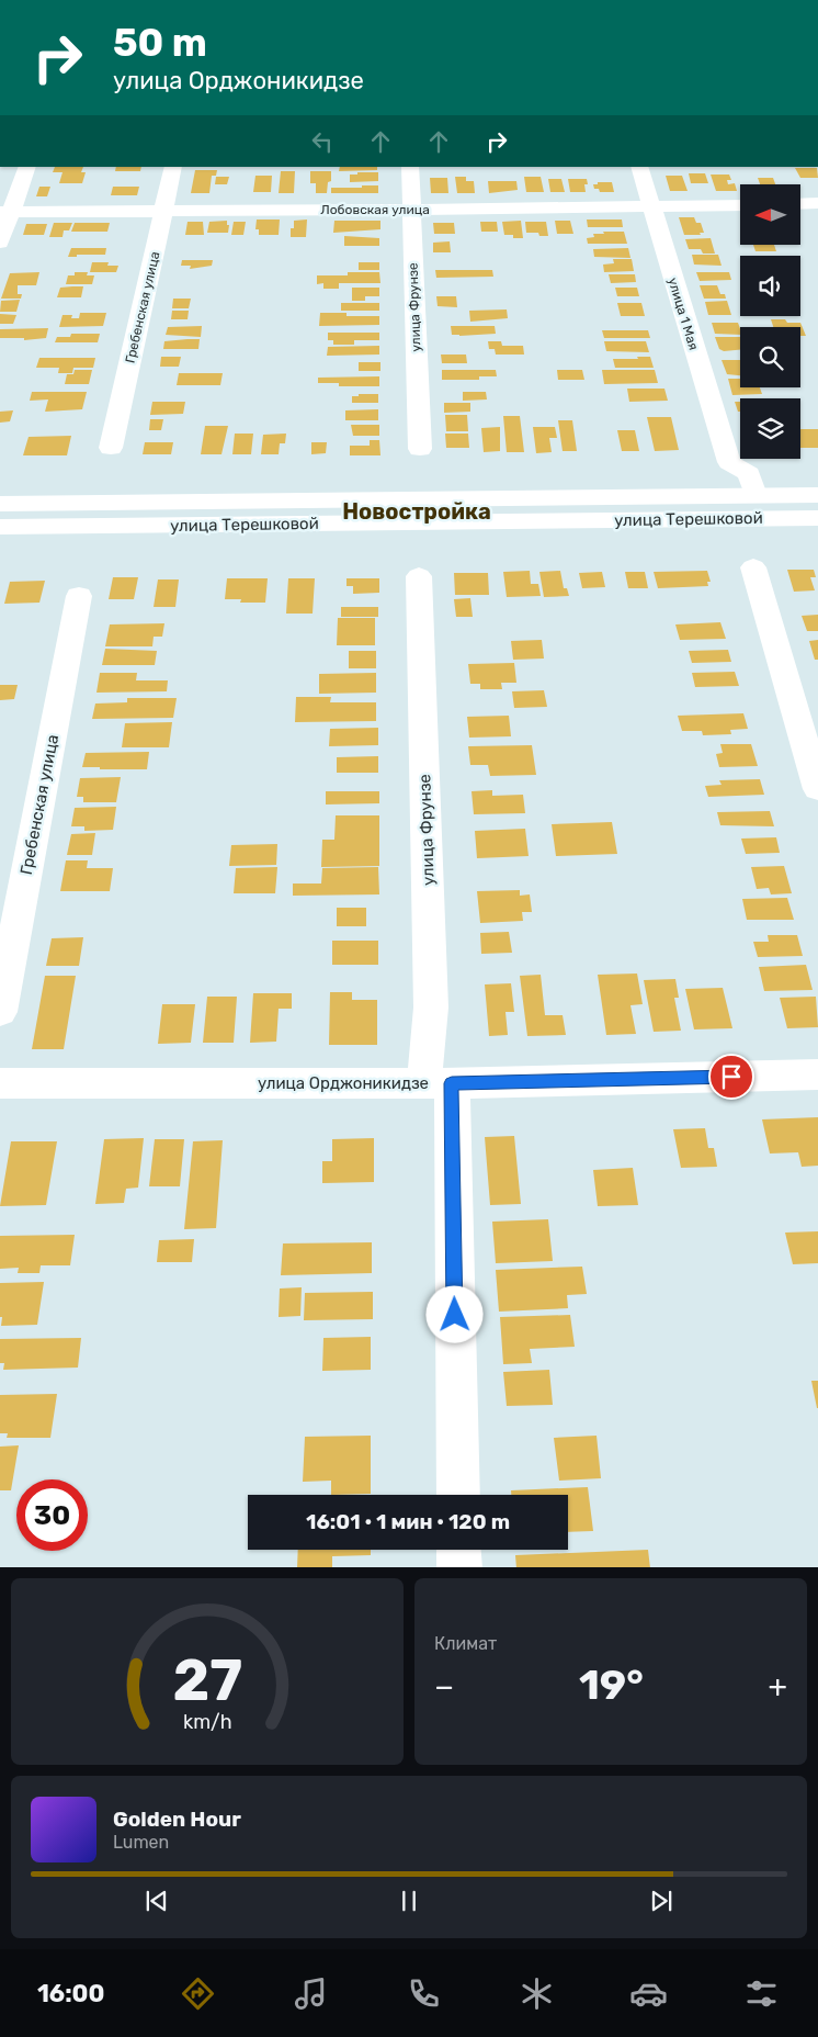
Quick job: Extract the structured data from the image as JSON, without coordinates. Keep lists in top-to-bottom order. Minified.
{"streets":{"street":["Лобовская улица","Гребенская улица","улица Фрунзе","улица 1 Мая","улица Терешковой","улица Орджоникидзе"]},"crossings":[["Лобовская улица","Гребенская улица"],["Лобовская улица","улица Фрунзе"],["Лобовская улица","улица 1 Мая"],["улица Фрунзе","улица Орджоникидзе"],["улица 1 Мая","улица Терешковой"]],"districts":["Новостройка"],"north":"left","page":{"turn":["50 m","улица Орджоникидзе"],"limit":"30","trip":"16:01 · 1 мин · 120 m","tile":"Климат","heat":["−","19°","+"],"song":["Golden Hour","Lumen"],"tabs":"16:00","gauge":["27","km/h"]}}
